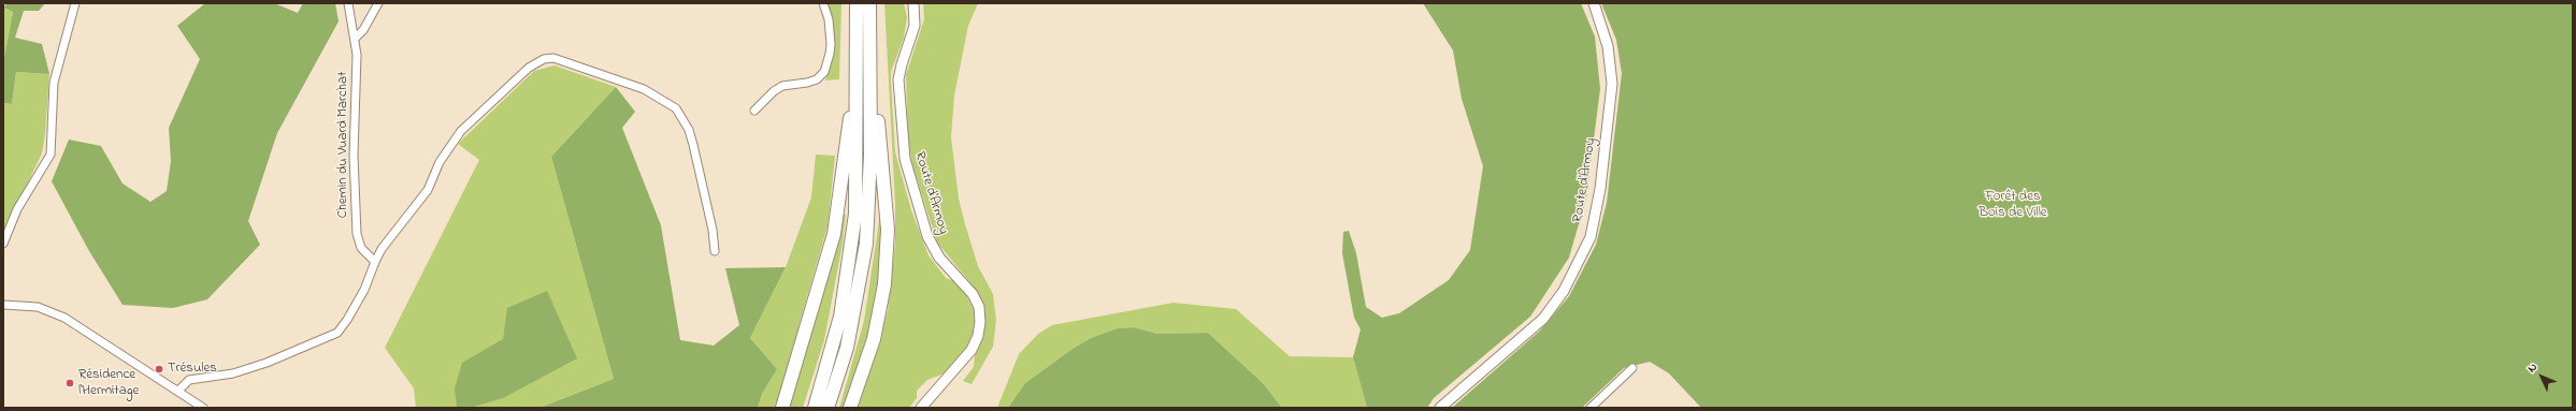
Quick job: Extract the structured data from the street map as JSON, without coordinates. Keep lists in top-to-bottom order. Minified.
{"streets":{"main road":["Route d'Armoy"],"street":["Chemin du Vuard Marchat"]},"parks":["Forêt des Bois de Ville"],"places":["Trésules","Résidence l'Hermitage"],"north":"top left"}
